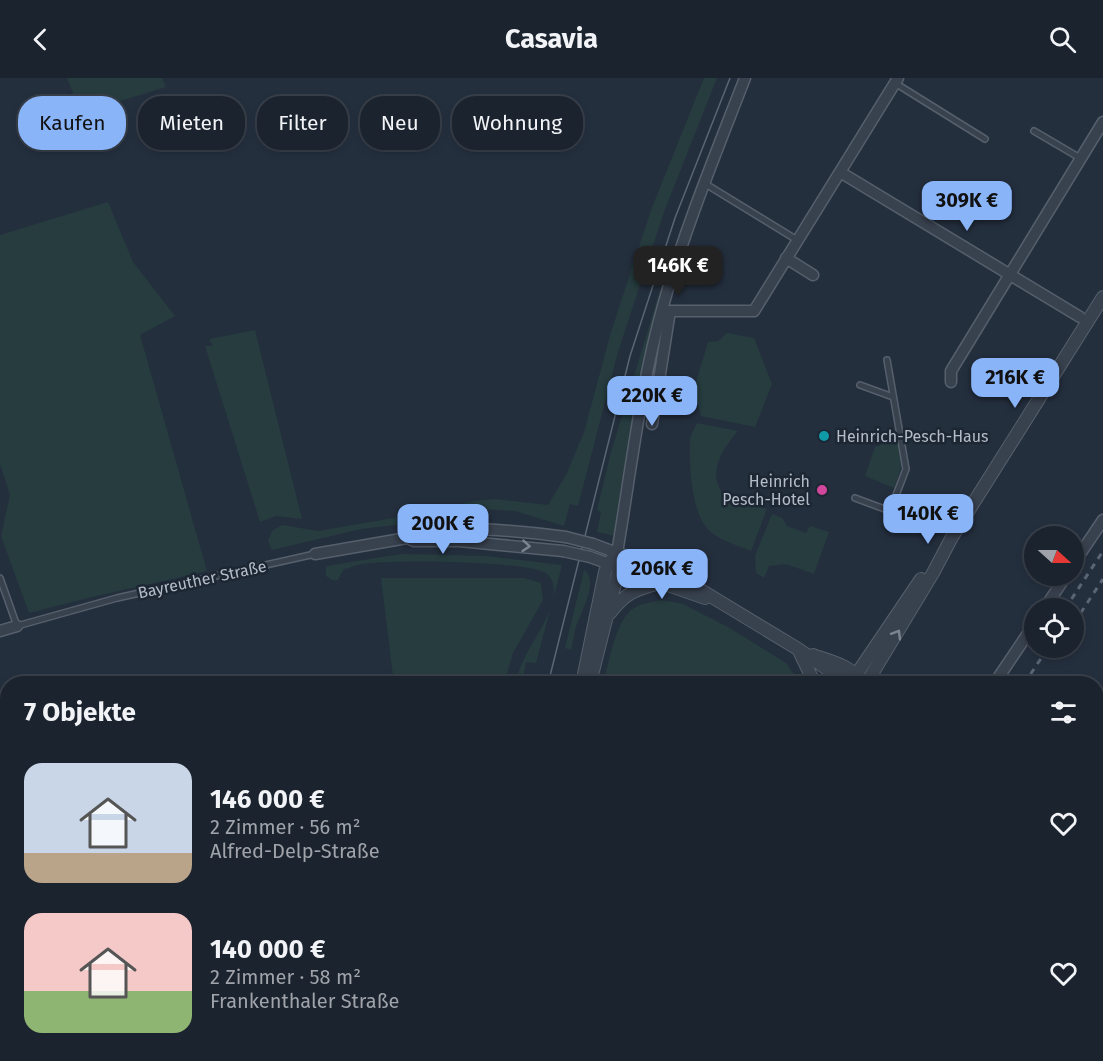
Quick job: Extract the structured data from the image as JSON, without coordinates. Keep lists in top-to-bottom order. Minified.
{"streets":{"street":["Bayreuther Straße"]},"places":["Heinrich-Pesch-Haus","Heinrich Pesch-Hotel"],"north":"right","page":{"header":"Casavia","chip":["Kaufen","Mieten","Filter","Neu","Wohnung"],"price":["309K €","146K €","216K €","220K €","140K €","200K €","206K €"],"heading":"7 Objekte","list":[{"name":"146 000 €","note":"2 Zimmer · 56 m² · Alfred-Delp-Straße"},{"name":"140 000 €","note":"2 Zimmer · 58 m² · Frankenthaler Straße"}]}}
